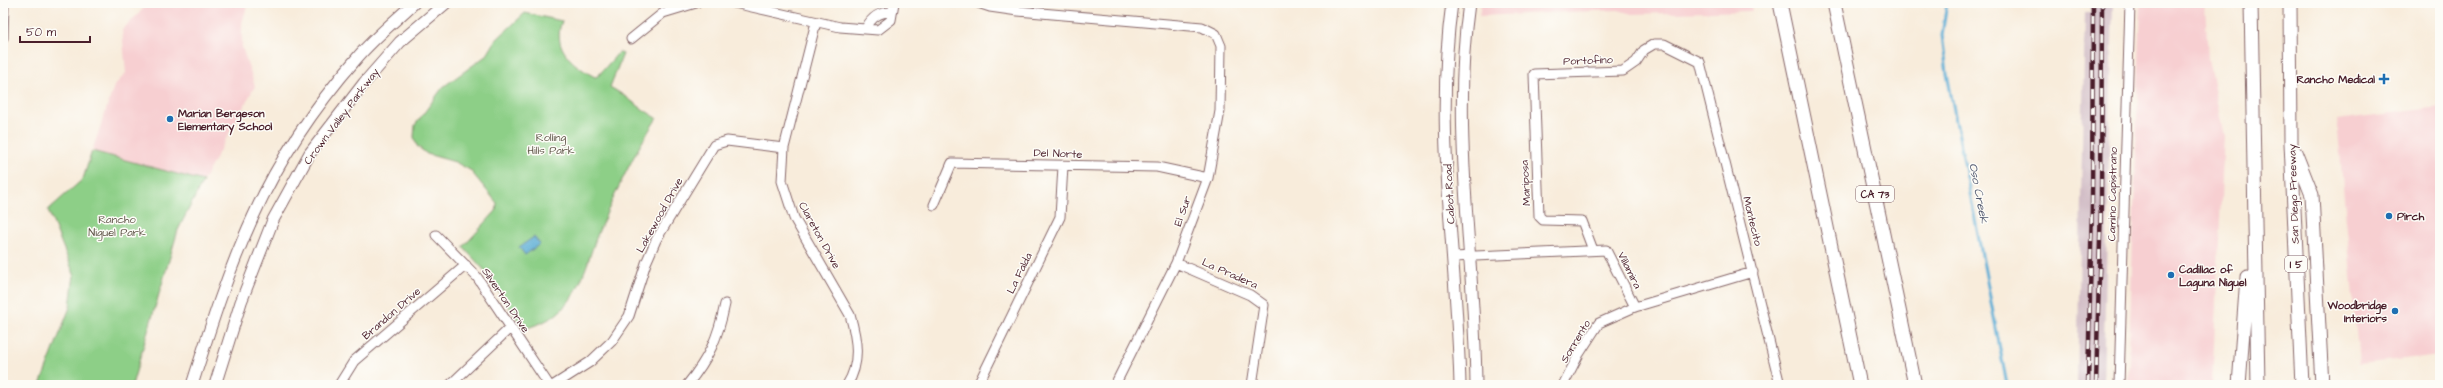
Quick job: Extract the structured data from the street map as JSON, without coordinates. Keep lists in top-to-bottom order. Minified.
{"streets":{"highway":["CA 73","San Diego Freeway","I 5"],"main road":["Crown Valley Parkway","Cabot Road"],"street":["Portofino","Del Norte","Mariposa","Camino Capistrano","El Sur","Lakewood Drive","Montecito","Clareton Drive","Villamira","La Falda","La Pradera","Silverton Drive","Brandon Drive","Sorrento"]},"crossings":[["Portofino","Mariposa"],["Portofino","Montecito"],["Del Norte","El Sur"],["Del Norte","La Falda"],["Mariposa","Villamira"],["Cabot Road","Villamira"],["El Sur","La Pradera"],["Lakewood Drive","Clareton Drive"],["Montecito","Villamira"],["Villamira","Sorrento"],["Silverton Drive","Brandon Drive"]],"water":["Oso Creek"],"parks":["Rolling Hills Park","Rancho Niguel Park"],"places":{"health":["Rancho Medical"],"other":["Marian Bergeson Elementary School","Pirch","Cadillac of Laguna Niguel","Woodbridge Interiors"]},"scale_bar":"50 m"}
